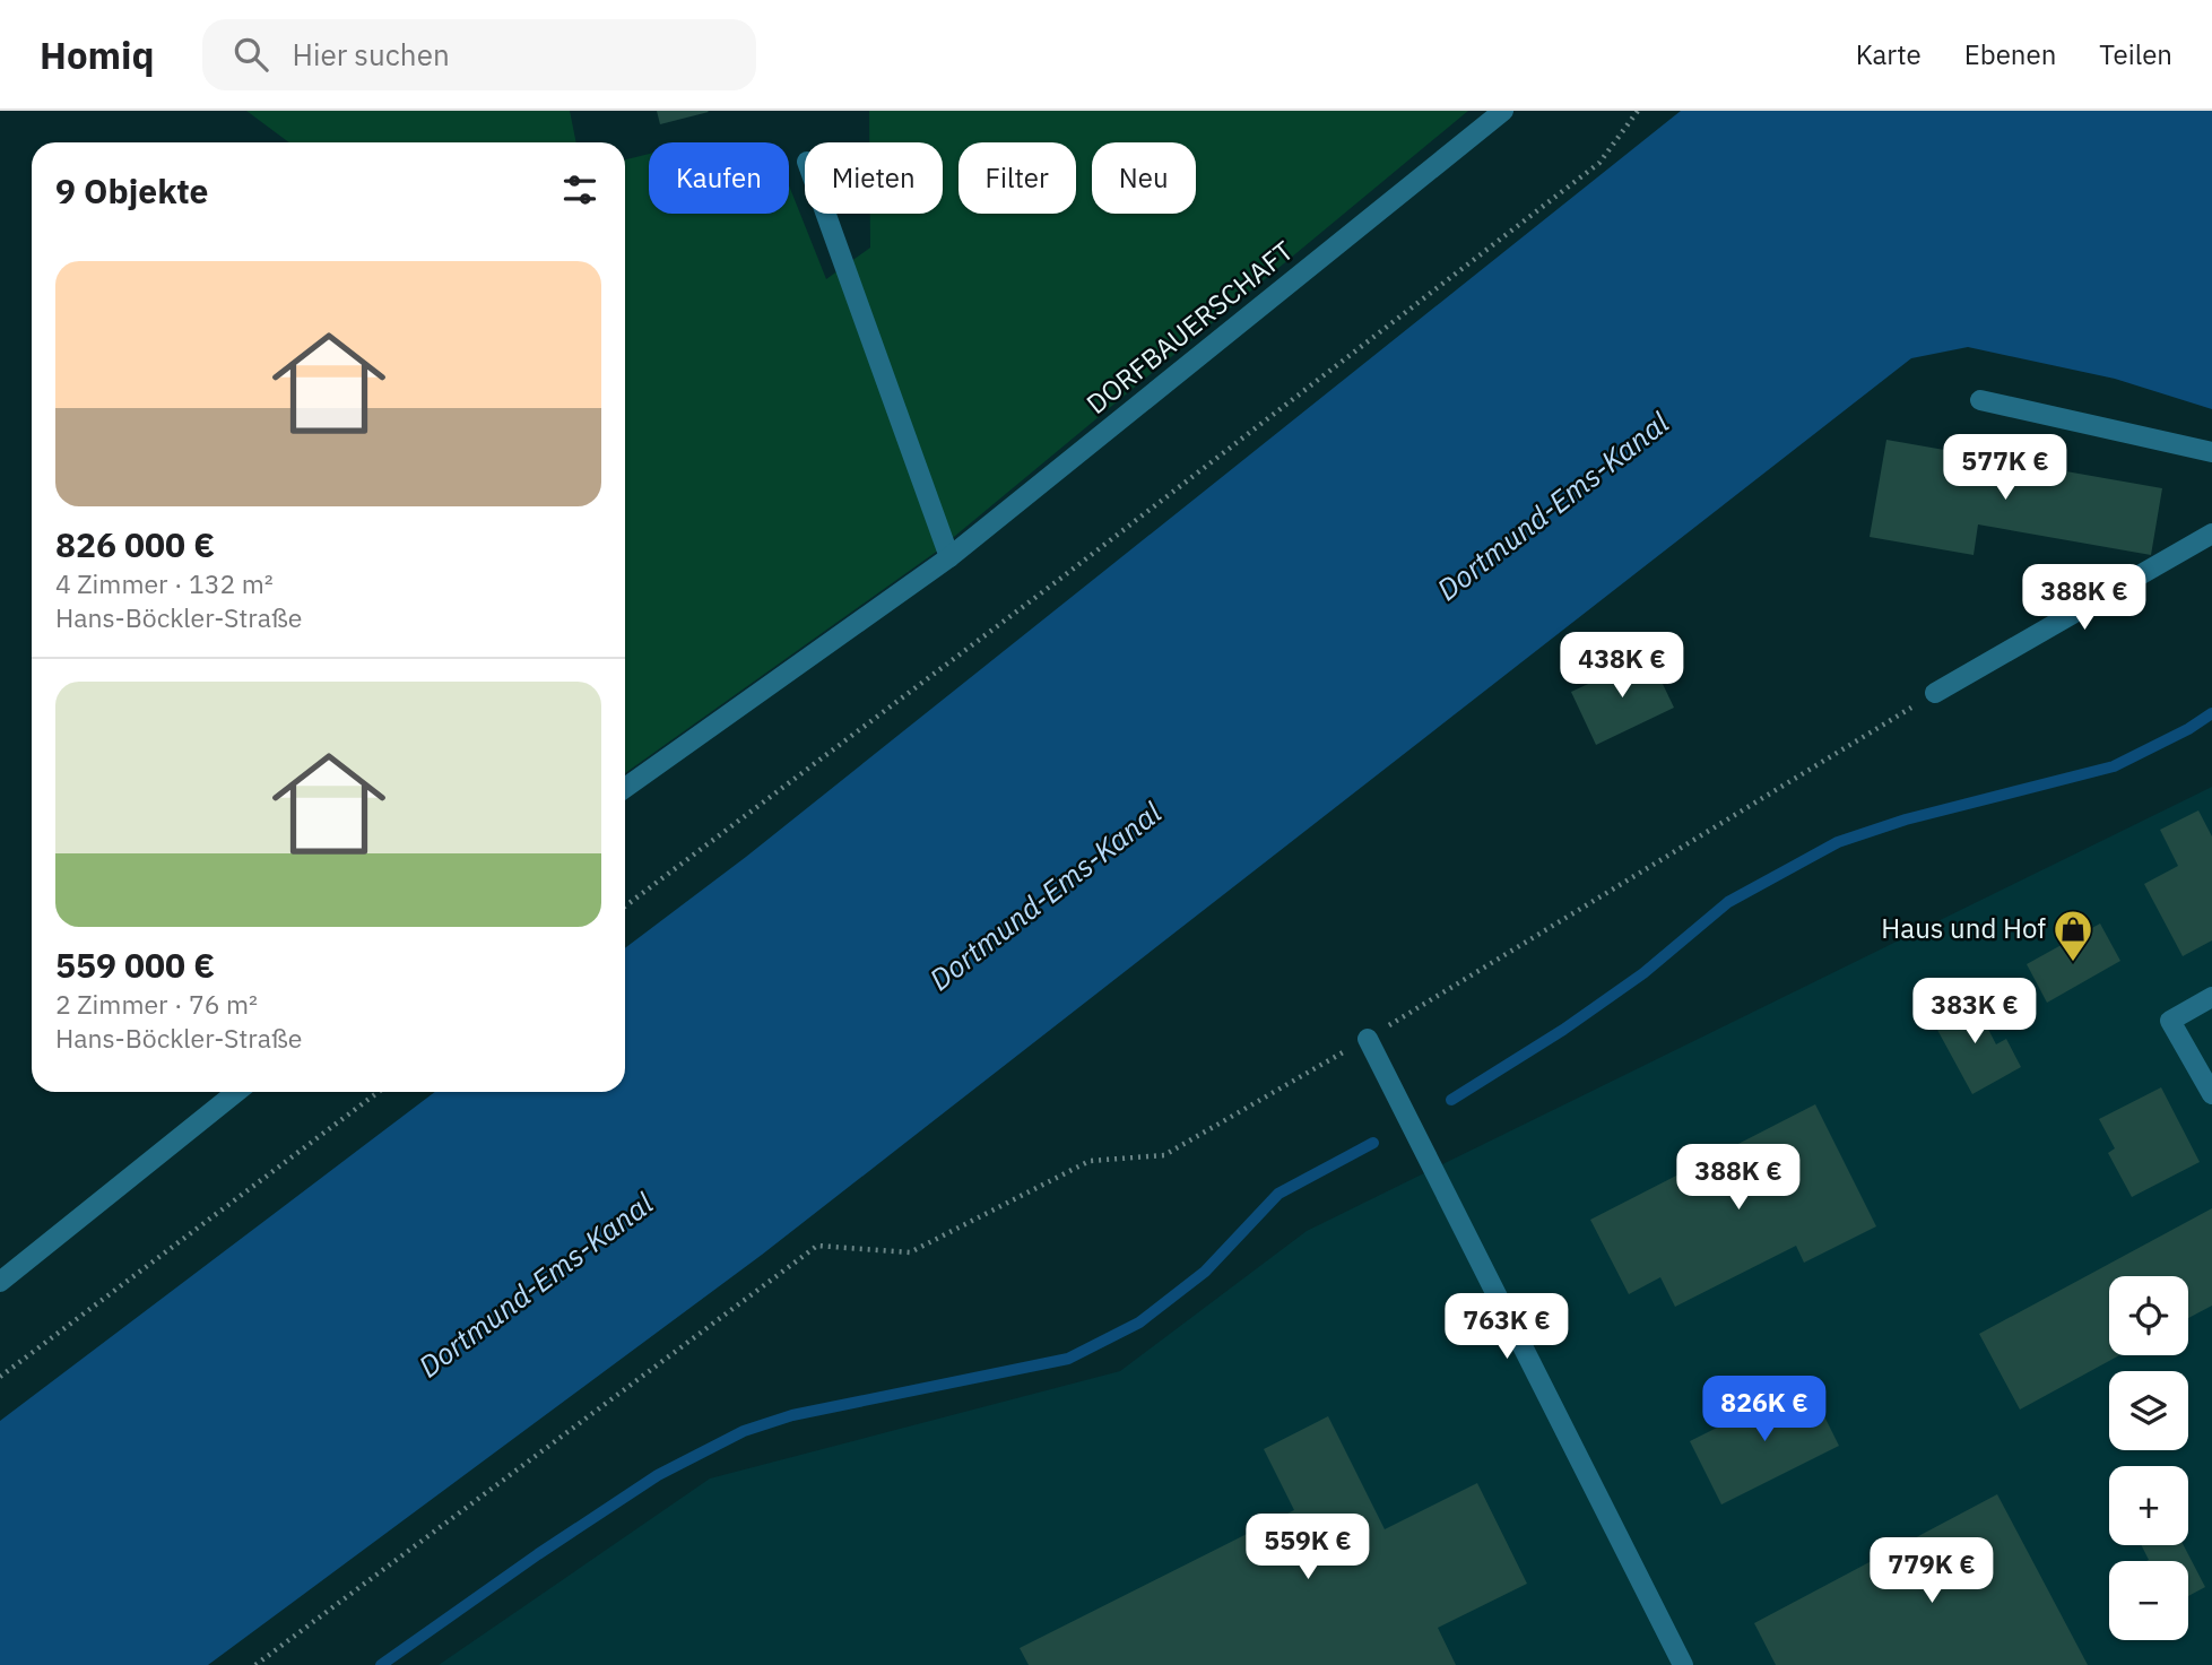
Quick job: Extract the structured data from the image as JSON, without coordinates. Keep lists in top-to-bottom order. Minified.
{"streets":{"street":["DORFBAUERSCHAFT"]},"water":["Dortmund-Ems-Kanal"],"places":{"shop":["Haus und Hof"]},"page":{"header":"Homiq","search":"Hier suchen","nav":["Karte","Ebenen","Teilen"],"chip":["Kaufen","Mieten","Filter","Neu"],"heading":"9 Objekte","list":[{"name":"826 000 €","note":"4 Zimmer · 132 m² · Hans-Böckler-Straße"},{"name":"559 000 €","note":"2 Zimmer · 76 m² · Hans-Böckler-Straße"}],"price":["577K €","388K €","438K €","383K €","388K €","763K €","826K €","559K €","779K €"],"map_buttons":["+","−"]}}
